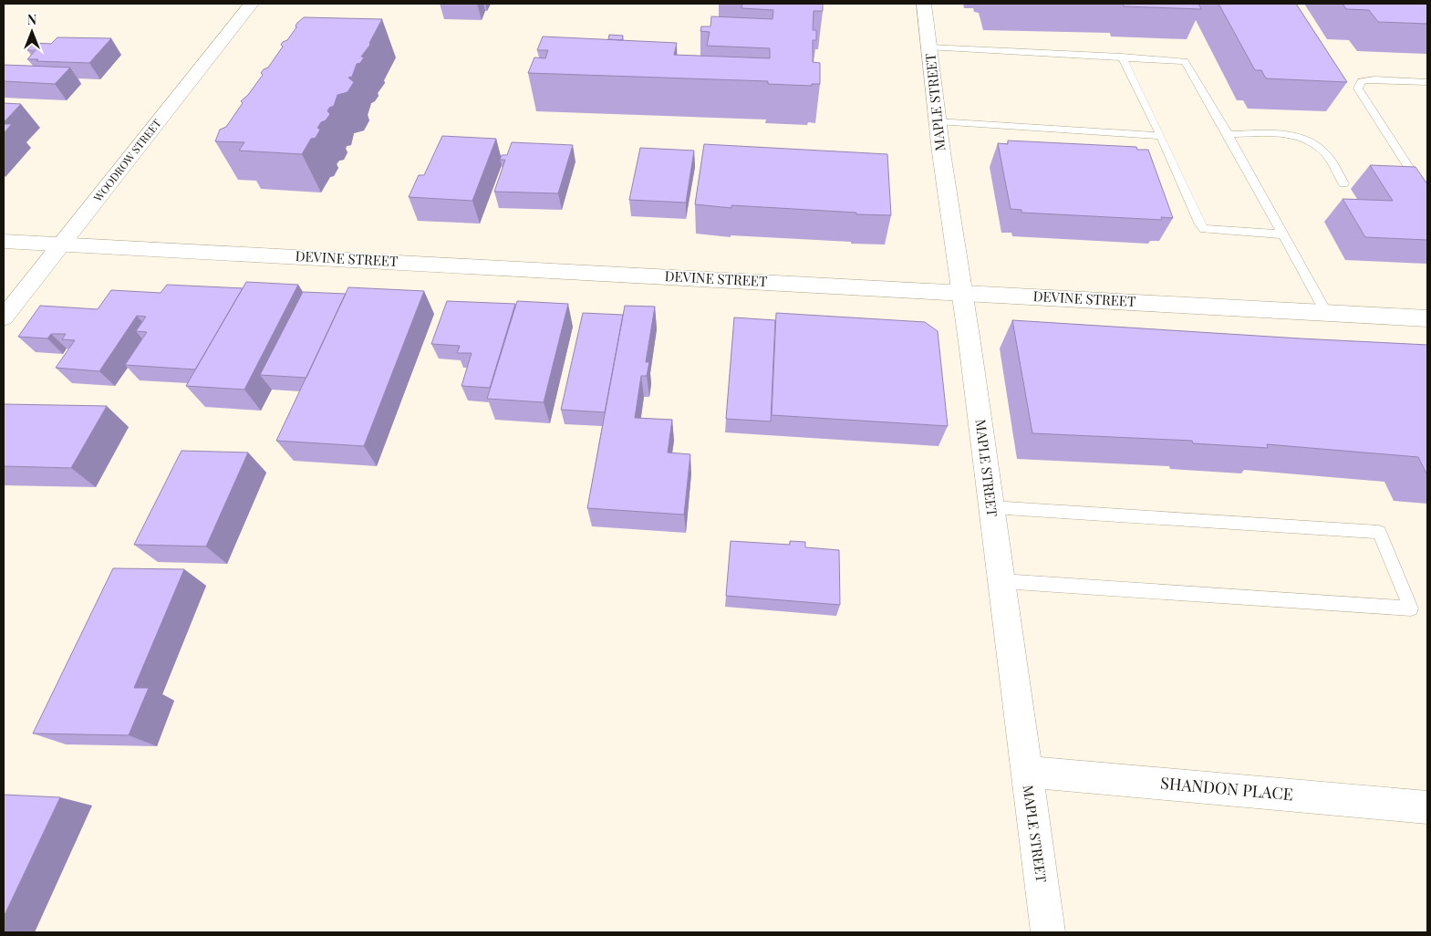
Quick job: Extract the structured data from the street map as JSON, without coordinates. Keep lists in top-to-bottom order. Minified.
{"streets":{"street":["MAPLE STREET","WOODROW STREET","DEVINE STREET","SHANDON PLACE"]},"crossings":[["MAPLE STREET","DEVINE STREET"],["MAPLE STREET","SHANDON PLACE"],["WOODROW STREET","DEVINE STREET"]],"north":"top"}
